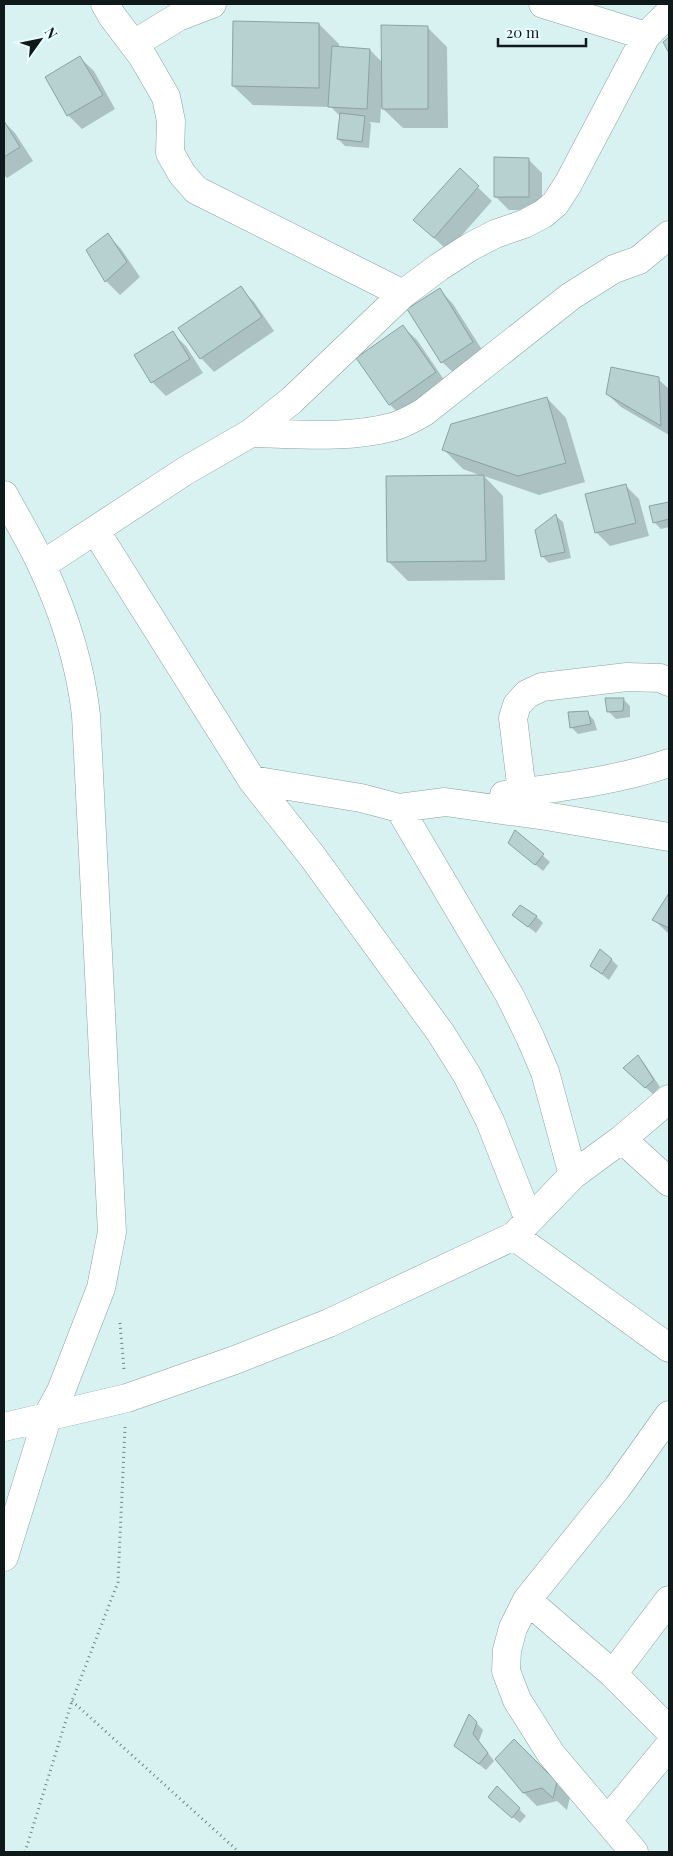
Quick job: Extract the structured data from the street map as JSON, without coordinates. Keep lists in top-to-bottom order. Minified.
{"scale_bar":"20 m","north":"top right"}
